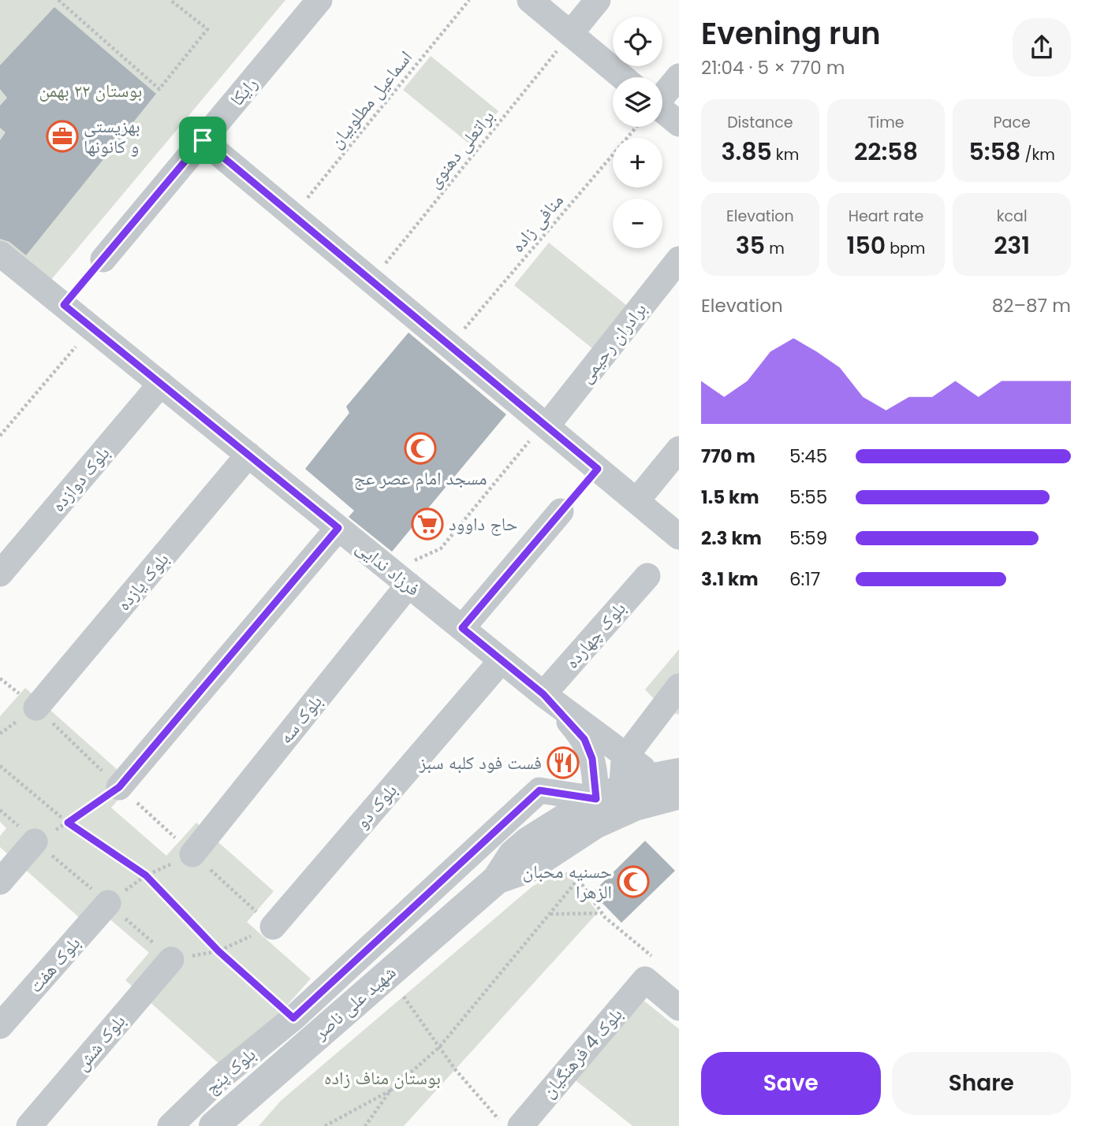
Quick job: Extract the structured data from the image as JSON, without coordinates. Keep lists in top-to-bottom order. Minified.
{"streets":{"street":["رایکا","برادران رحیمی","بلوک دوازده","فرزاد ندایی","بلوک یازده","بلوک چهارده","بلوک سه","بلوک دو","بلوک هفت","شهید علی ناصر","بلوک شش","بلوک 4 فرهنگیان","بلوک پنج"],"path":["اسماعیل مطلوبیان","براتعلی دهنوی","منافی زاده"]},"crossings":[["بلوک دوازده","فرزاد ندایی"],["فرزاد ندایی","بلوک یازده"],["فرزاد ندایی","بلوک چهارده"],["فرزاد ندایی","بلوک سه"],["فرزاد ندایی","بلوک دو"],["شهید علی ناصر","بلوک پنج"]],"parks":["بوستان ۲۲ بهمن","بوستان مناف زاده"],"places":{"office":["بهزیستی و کانونها"],"mosque":["مسجد امام عصر عج","حسنیه محبان الزهرا"],"supermarket":["حاج داوود"],"restaurant":["فست فود کلبه سبز"]},"page":{"heading":["Evening run","21:04 · 5 × 770 m"],"map_buttons":["+","−"],"stats":[["Distance","3.85 km"],["Time","22:58"],["Pace","5:58 /km"],["Elevation","35 m"],["Heart rate","150 bpm"],["kcal","231"]],"chart":["Elevation","82–87 m"],"list":[{"name":"770 m","note":"5:45"},{"name":"1.5 km","note":"5:55"},{"name":"2.3 km","note":"5:59"},{"name":"3.1 km","note":"6:17"}],"buttons":["Save","Share"]}}
